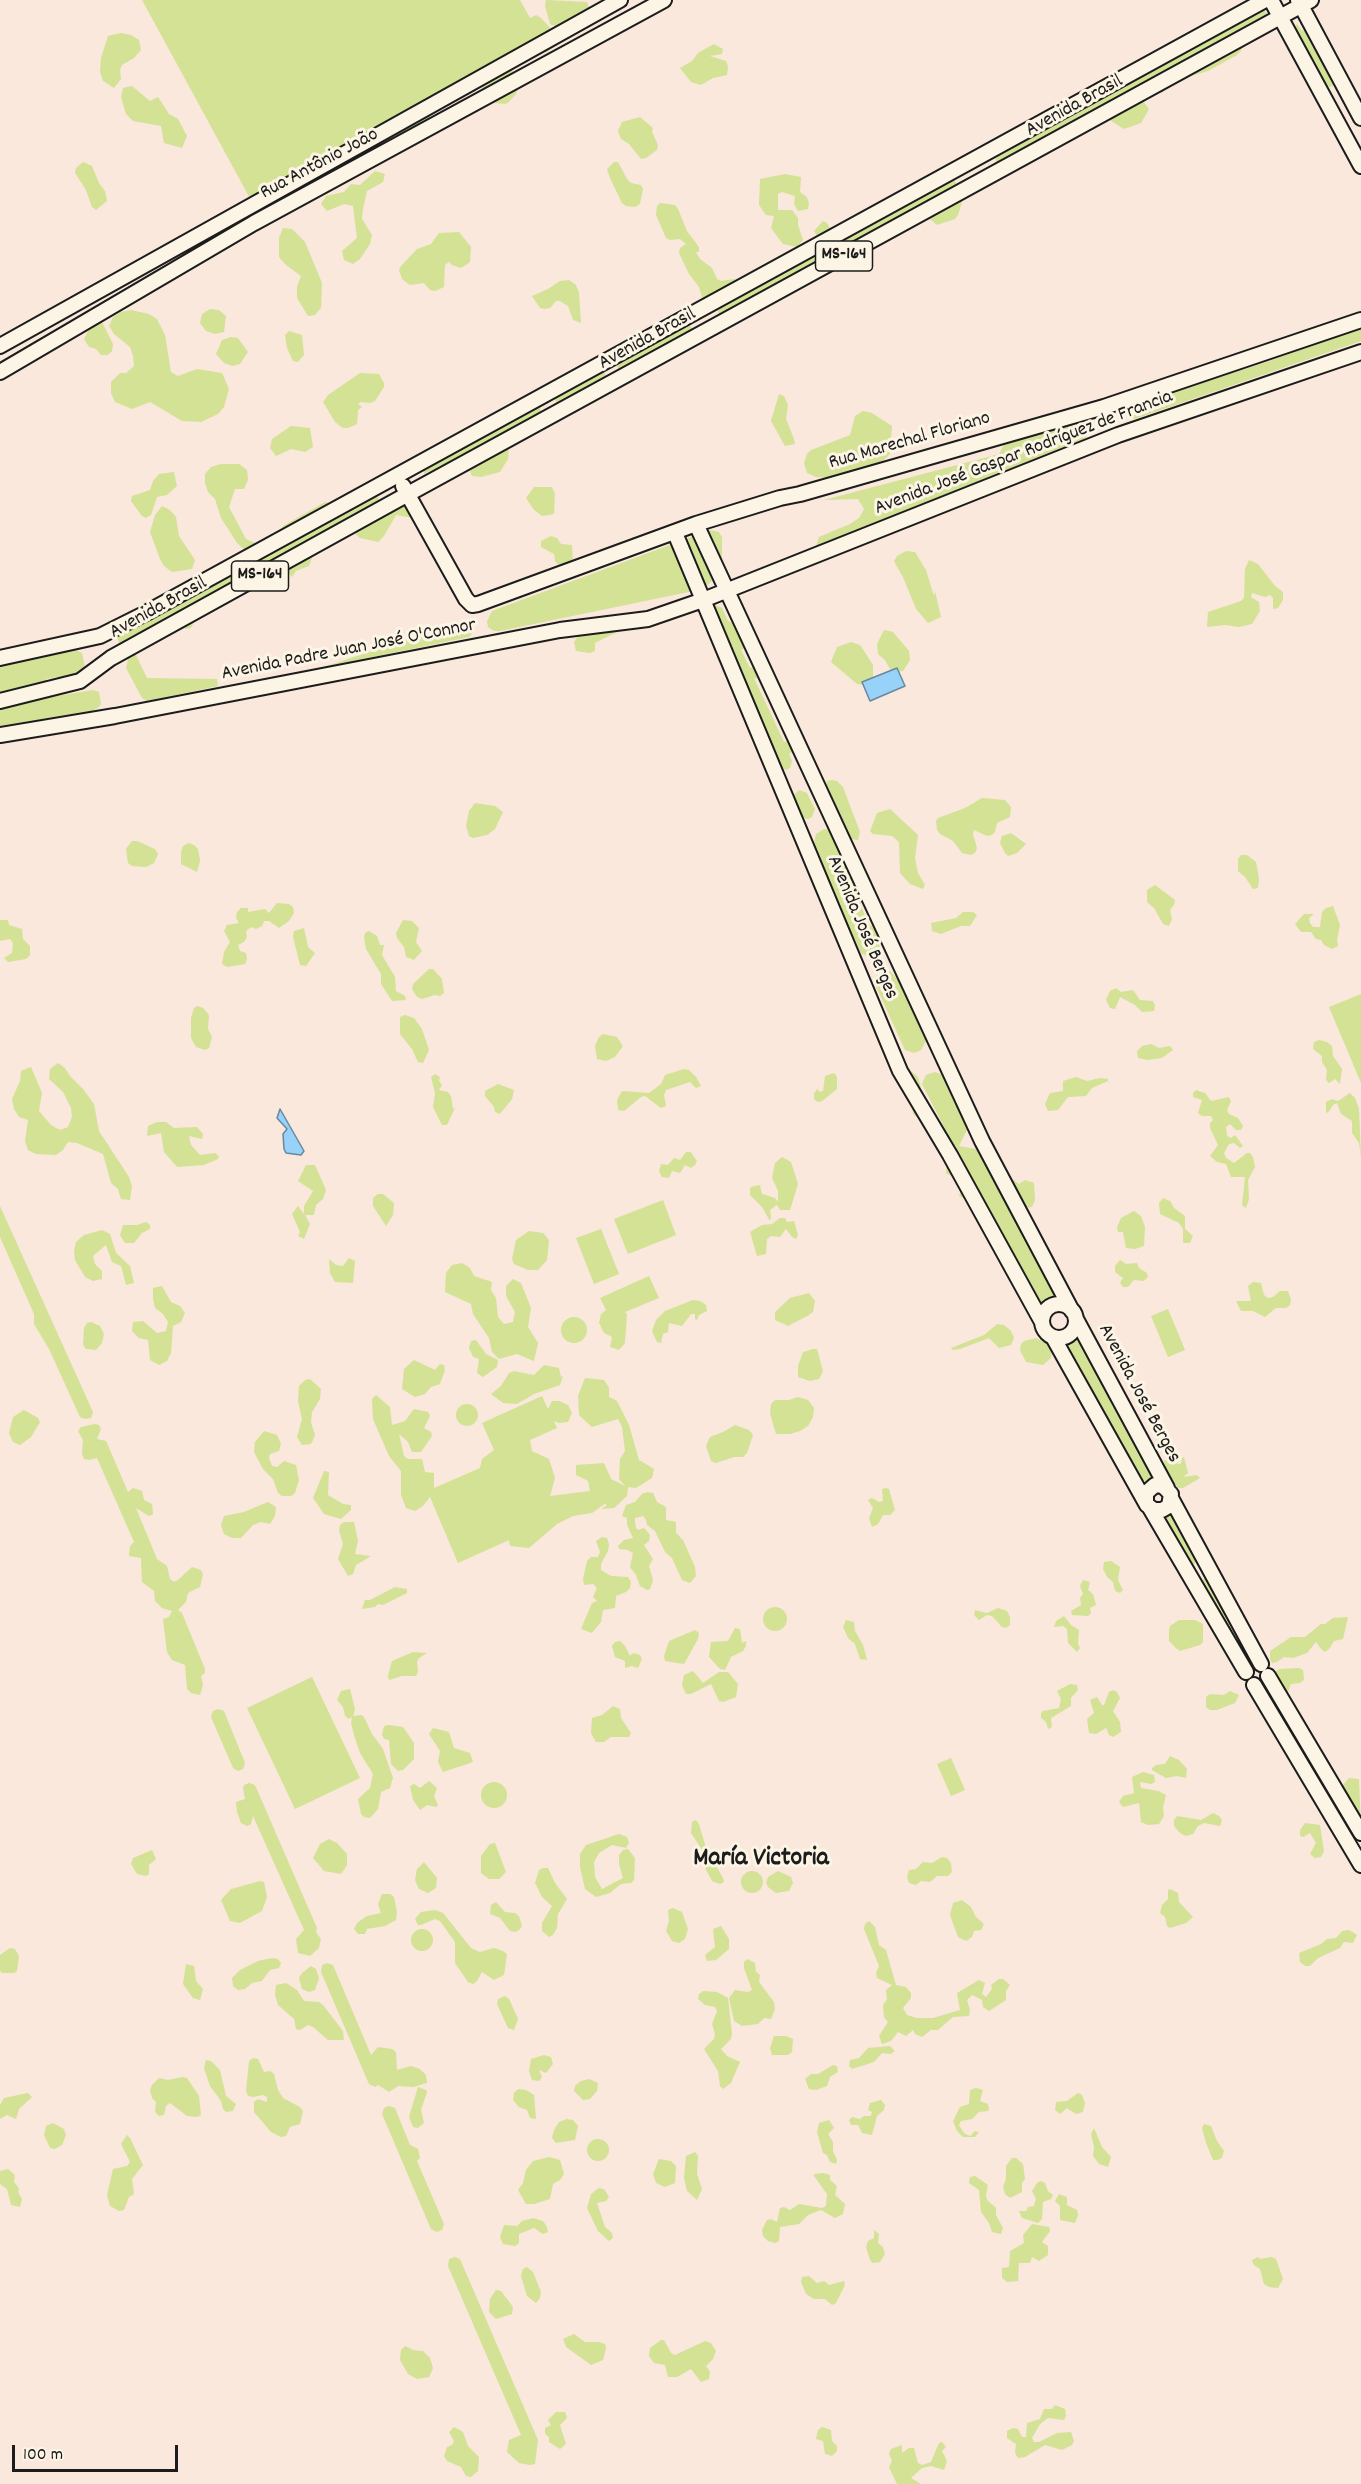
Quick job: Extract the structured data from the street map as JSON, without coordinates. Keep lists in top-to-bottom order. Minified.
{"streets":{"main road":["Avenida Brasil","Rua Antônio João","MS-164","Rua Marechal Floriano","Avenida José Gaspar Rodríguez de Francia","Avenida Padre Juan José O'Connor","Avenida José Berges"]},"crossings":[["Avenida Brasil","Rua Marechal Floriano"],["Rua Marechal Floriano","Avenida José Berges"],["Avenida José Gaspar Rodríguez de Francia","Avenida Padre Juan José O'Connor"],["Avenida José Gaspar Rodríguez de Francia","Avenida José Berges"],["Avenida Padre Juan José O'Connor","Avenida José Berges"]],"districts":["María Victoria"],"scale_bar":"100 m"}
